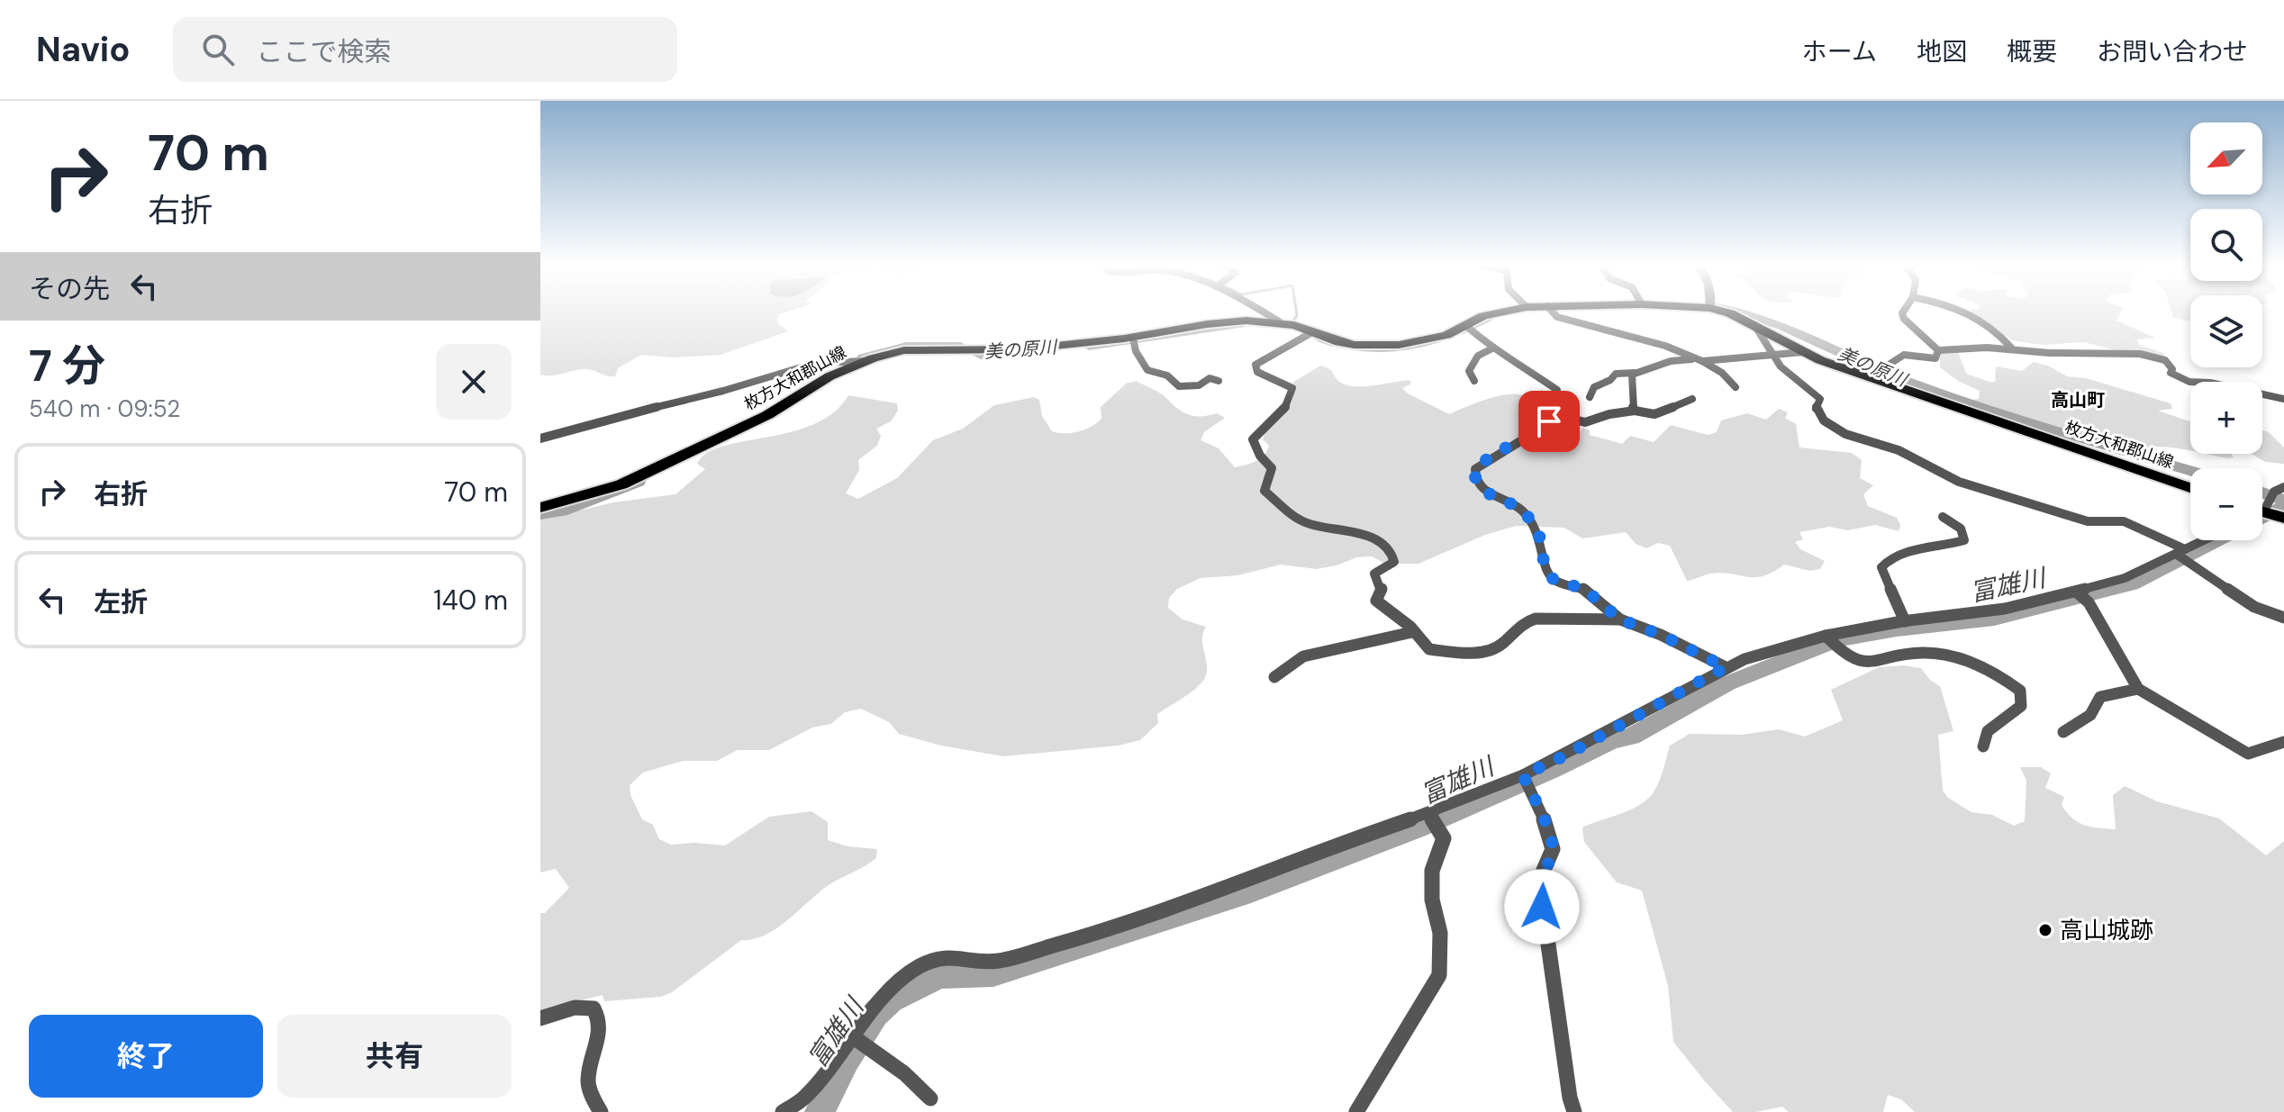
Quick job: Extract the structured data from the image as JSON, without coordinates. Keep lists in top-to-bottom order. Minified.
{"streets":{"main road":["枚方大和郡山線"]},"districts":["高山町"],"water":["美の原川","富雄川"],"places":["高山城跡"],"north":"bottom left","page":{"header":"Navio","search":"ここで検索","nav":["ホーム","地図","概要","お問い合わせ"],"turn":["70 m","右折"],"map_buttons":["+","−"],"then":"その先","heading":["7 分","540 m · 09:52"],"list":[{"name":"右折","value":"70 m"},{"name":"左折","value":"140 m"}],"buttons":["終了","共有"]}}
